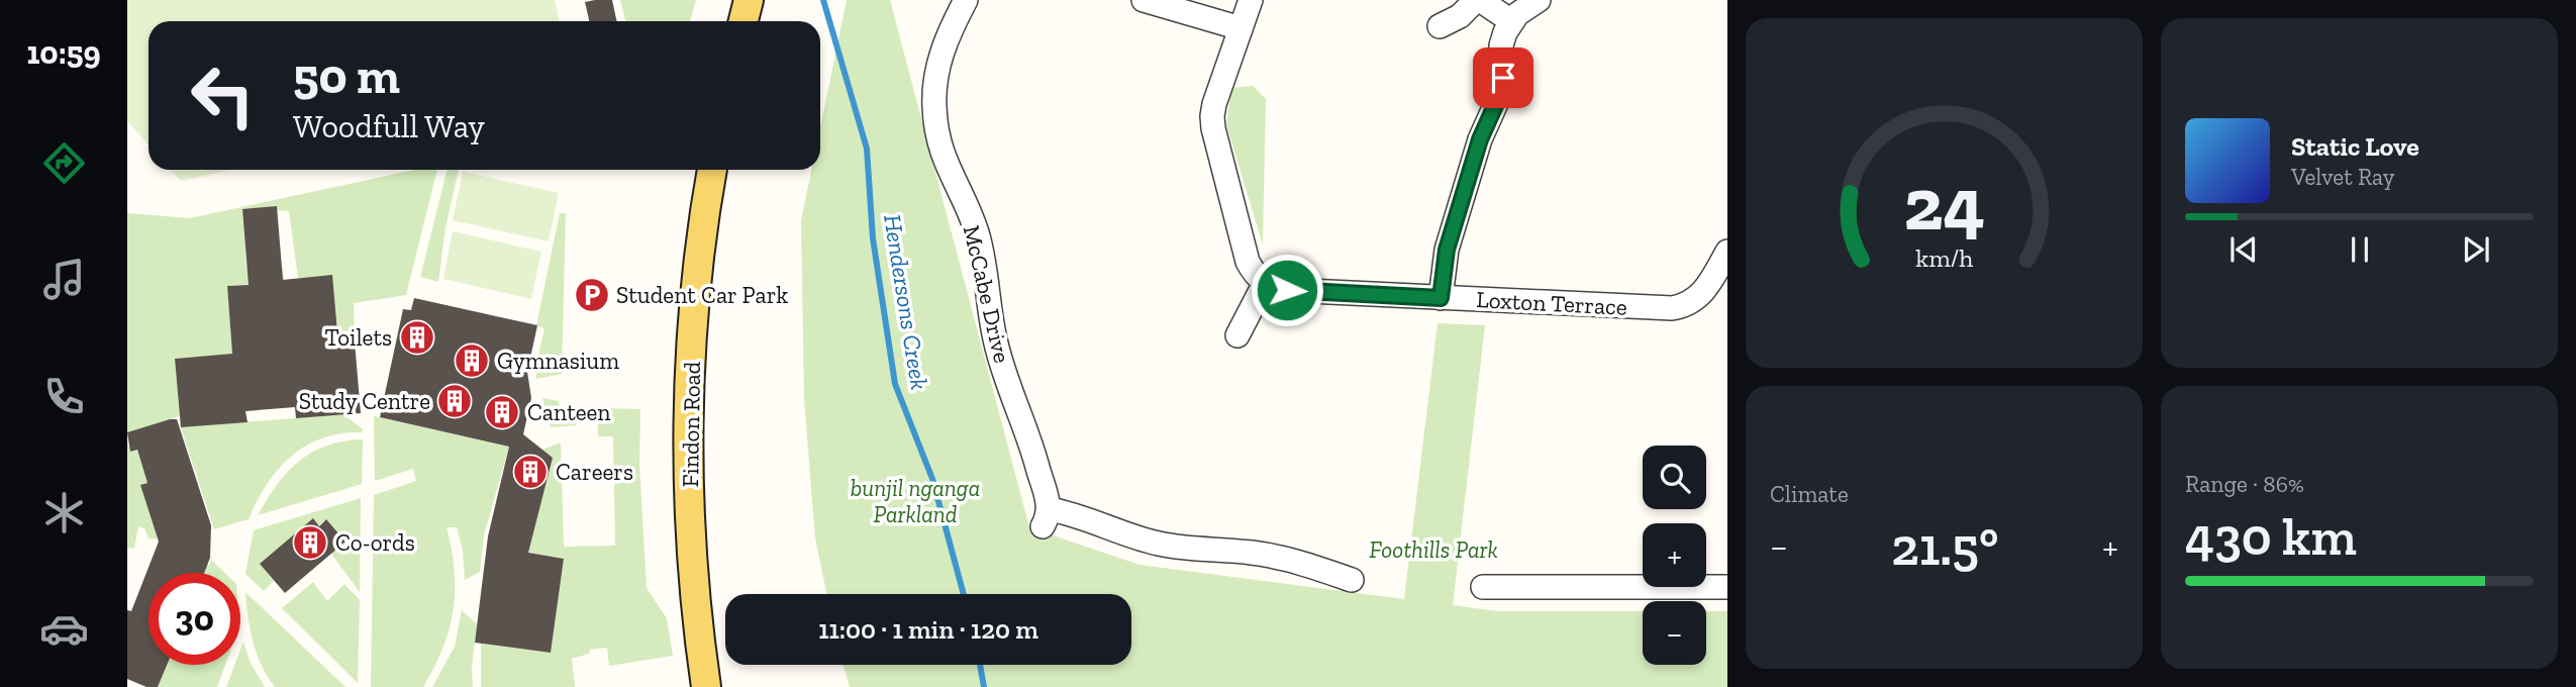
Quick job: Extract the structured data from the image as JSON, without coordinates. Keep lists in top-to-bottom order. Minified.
{"streets":{"main road":["Findon Road"],"street":["McCabe Drive","Loxton Terrace"]},"water":["Hendersons Creek"],"parks":["bunjil nganga Parkland","Foothills Park"],"places":{"parking":["Student Car Park"],"building":["Toilets","Gymnasium","Study Centre","Canteen","Careers","Co-ords"]},"page":{"tabs":"10:59","turn":["50 m","Woodfull Way"],"song":["Static Love","Velvet Ray"],"tile":["Climate",["Range · 86%","430 km"]],"map_buttons":["+","−"],"heat":["−","21.5°","+"],"limit":"30","trip":"11:00 · 1 min · 120 m","gauge":["24","km/h"]}}
